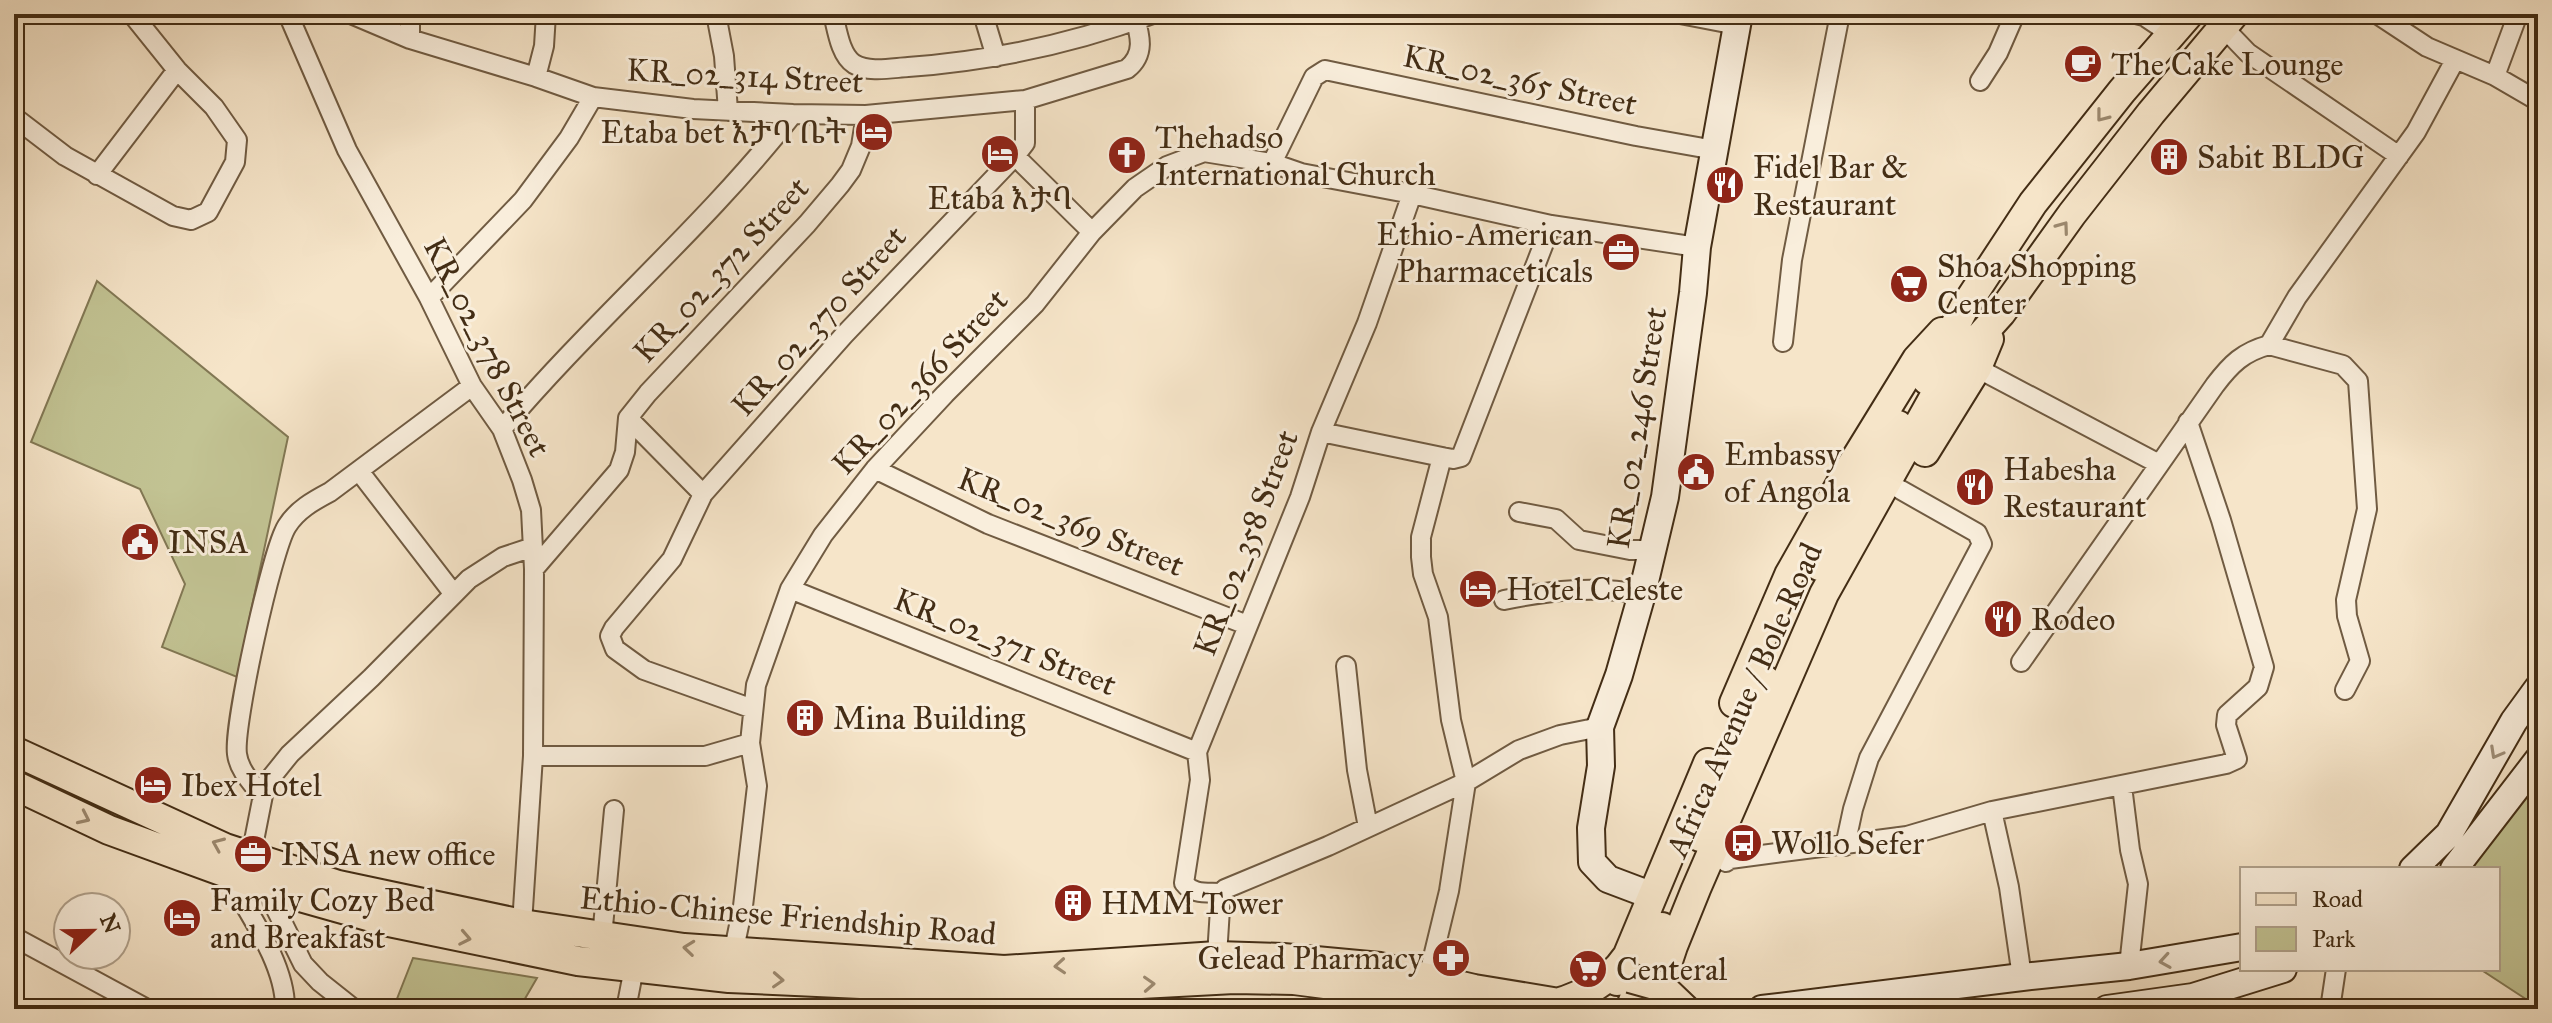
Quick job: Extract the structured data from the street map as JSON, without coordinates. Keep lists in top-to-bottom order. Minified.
{"streets":{"main road":["KR_02_246 Street","Africa Avenue / Bole Road","Ethio-Chinese Friendship Road"],"street":["KR_02_314 Street","KR_02_365 Street","KR_02_372 Street","KR_02_370 Street","KR_02_378 Street","KR_02_366 Street","KR_02_369 Street","KR_02_358 Street","KR_02_371 Street"]},"crossings":[["KR_02_314 Street","KR_02_372 Street"],["KR_02_365 Street","KR_02_366 Street"],["KR_02_365 Street","KR_02_246 Street"],["KR_02_370 Street","KR_02_366 Street"],["KR_02_378 Street","Ethio-Chinese Friendship Road"],["KR_02_366 Street","KR_02_369 Street"],["KR_02_366 Street","KR_02_371 Street"],["KR_02_366 Street","Ethio-Chinese Friendship Road"],["KR_02_246 Street","Africa Avenue / Bole Road"],["KR_02_369 Street","KR_02_358 Street"],["KR_02_358 Street","KR_02_371 Street"]],"places":{"cafe":["The Cake Lounge"],"hotel":["Etaba bet እታባ ቤት","Etaba እታባ","Hotel Celeste","Ibex Hotel","Family Cozy Bed and Breakfast"],"church":["Thehadso International Church"],"building":["Sabit BLDG","Mina Building","HMM Tower"],"restaurant":["Fidel Bar & Restaurant","Habesha Restaurant","Rodeo"],"office":["Ethio-American Pharmaceticals","INSA new office"],"supermarket":["Shoa Shopping Center","Centeral"],"public building":["Embassy of Angola","INSA"],"bus stop":["Wollo Sefer"],"pharmacy":["Gelead Pharmacy"]},"legend":["Road","Park"],"north":"right"}
